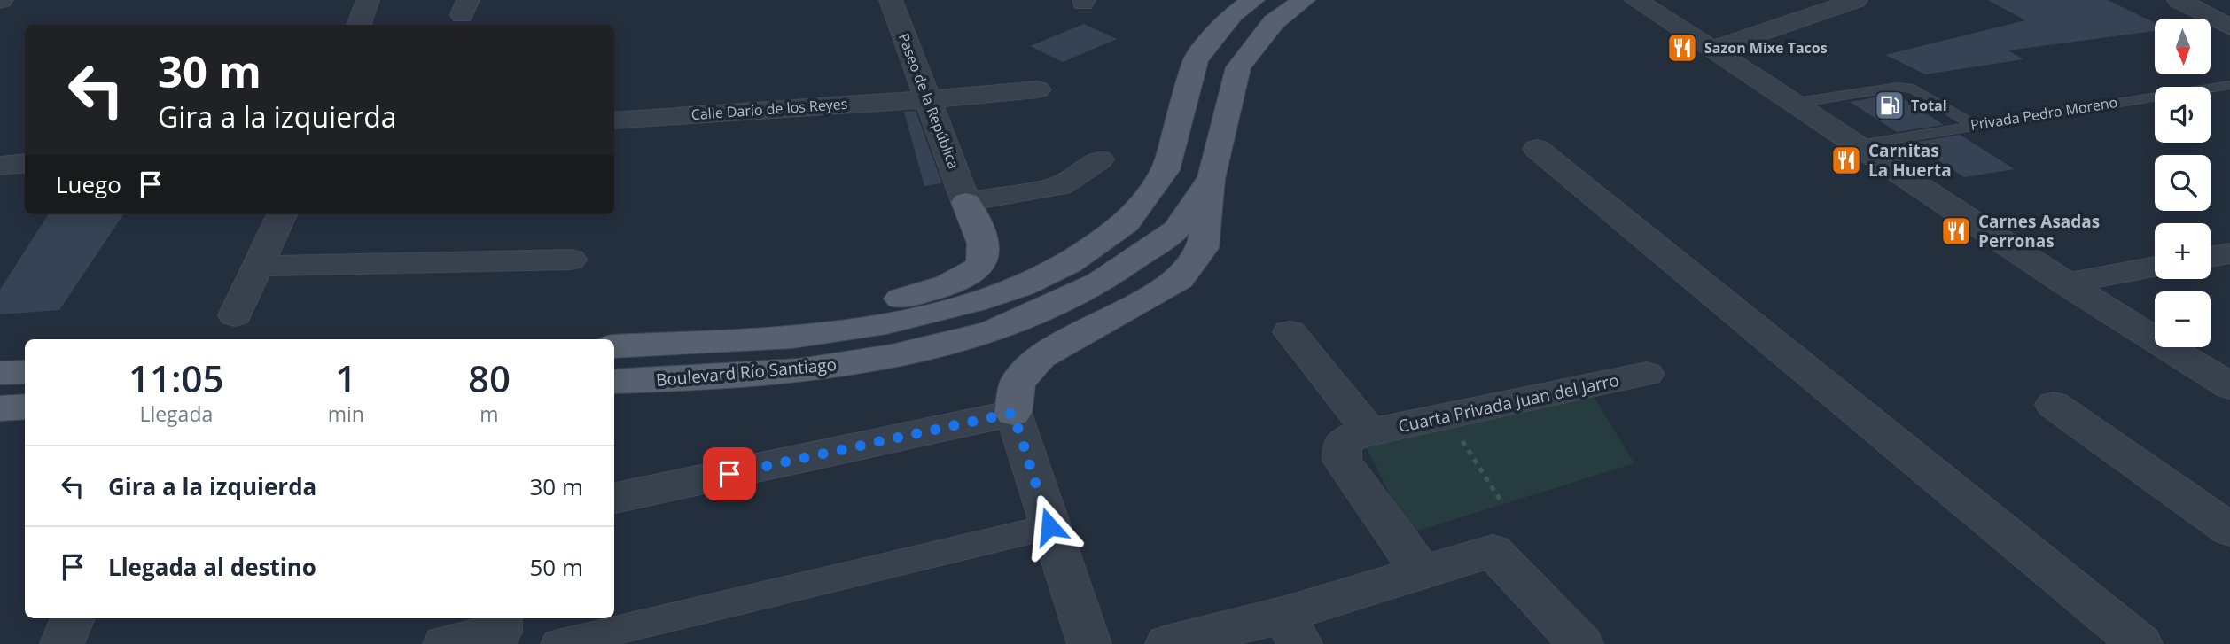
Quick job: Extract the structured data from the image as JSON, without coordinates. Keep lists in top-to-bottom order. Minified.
{"streets":{"main road":["Boulevard Río Santiago"],"street":["Paseo de la República","Calle Darío de los Reyes","Cuarta Privada Juan del Jarro"],"lane":["Privada Pedro Moreno"]},"crossings":[["Paseo de la República","Calle Darío de los Reyes"]],"places":{"restaurant":["Sazon Mixe Tacos","Carnitas La Huerta","Carnes Asadas Perronas"],"fuel station":["Total"]},"north":"bottom","page":{"map_buttons":["+","−"],"turn":["30 m","Gira a la izquierda"],"then":"Luego","eta":["11:05","Llegada","1","min","80","m"],"list":[{"name":"Gira a la izquierda","value":"30 m"},{"name":"Llegada al destino","value":"50 m"}]}}
